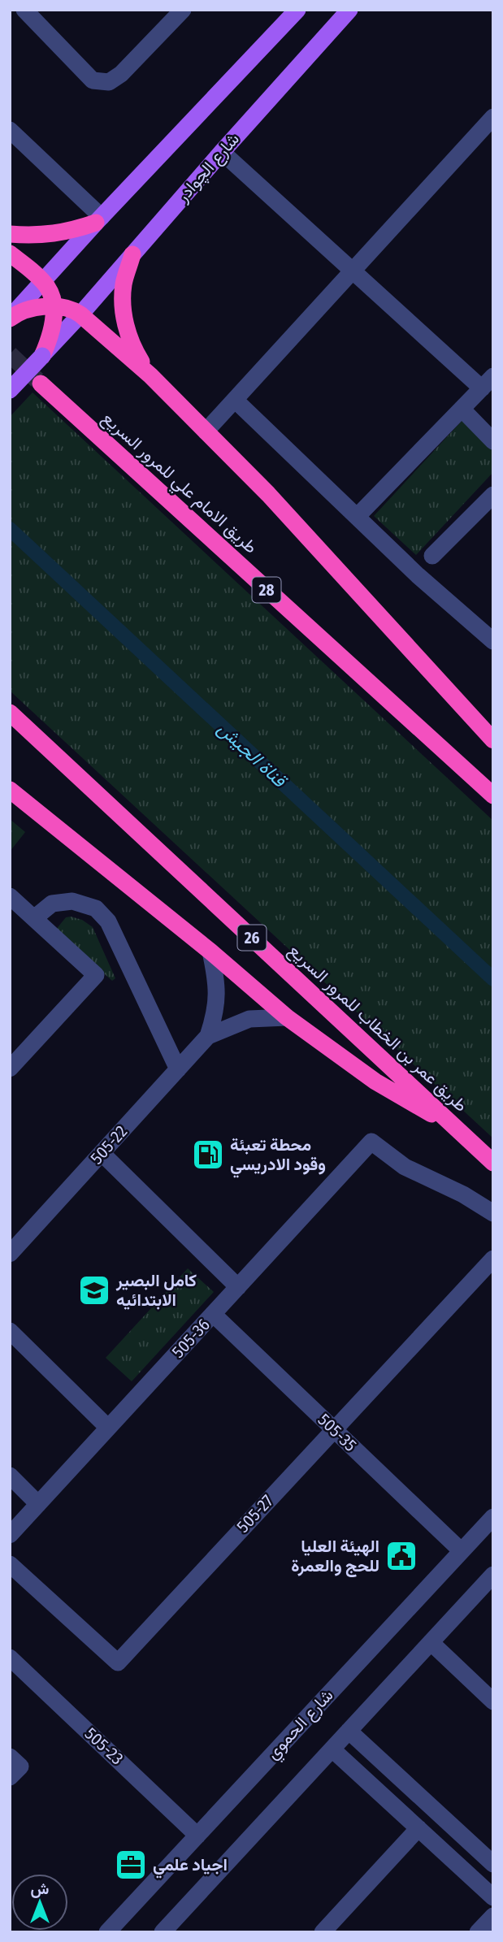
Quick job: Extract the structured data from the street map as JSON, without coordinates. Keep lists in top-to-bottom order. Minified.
{"streets":{"highway":["طريق الامام علي للمرور السريع","28","26","طريق عمر بن الخطاب للمرور السريع"],"main road":["شارع الچوادر"],"street":["505-22","505-36","505-35","505-27","شارع الحموي","505-23"]},"crossings":[["505-36","505-35"],["505-35","505-27"],["505-35","شارع الحموي"],["شارع الحموي","505-23"]],"water":["قناة الجيش"],"places":{"fuel station":["محطة تعبئة وقود الادريسي"],"school or university":["كامل البصير الابتدائيه"],"public building":["الهيئة العليا للحج والعمرة"],"office":["اجياد علمي"]},"north":"top"}
